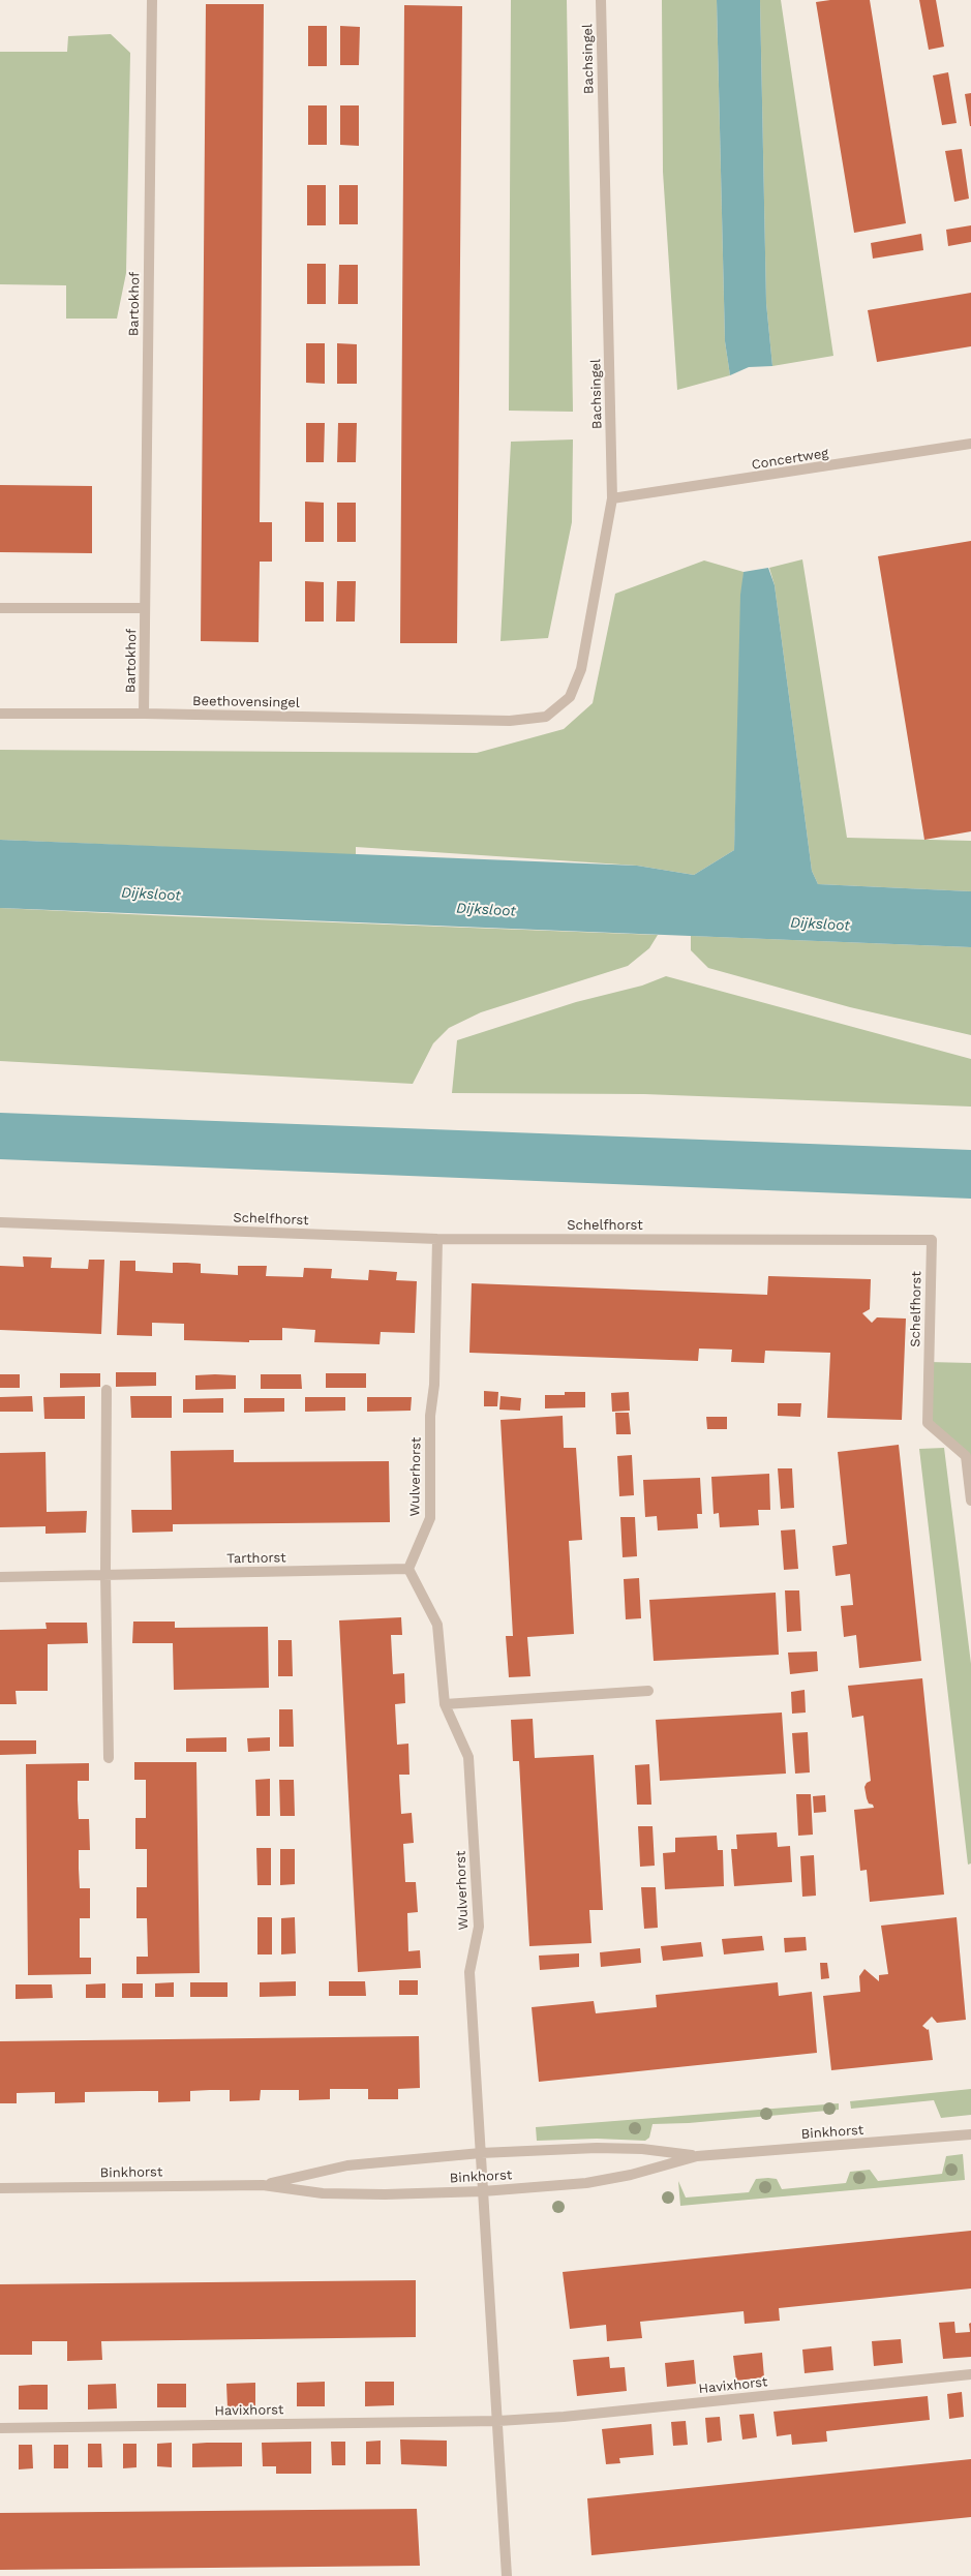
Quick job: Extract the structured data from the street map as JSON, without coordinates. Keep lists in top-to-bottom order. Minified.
{"streets":{"street":["Bachsingel","Bartokhof","Concertweg","Beethovensingel","Schelfhorst","Wulverhorst","Tarthorst","Binkhorst","Havixhorst"]},"crossings":[["Bachsingel","Concertweg"],["Bachsingel","Beethovensingel"],["Bartokhof","Beethovensingel"],["Schelfhorst","Wulverhorst"],["Wulverhorst","Tarthorst"],["Wulverhorst","Binkhorst"]],"water":["Dijksloot"]}
